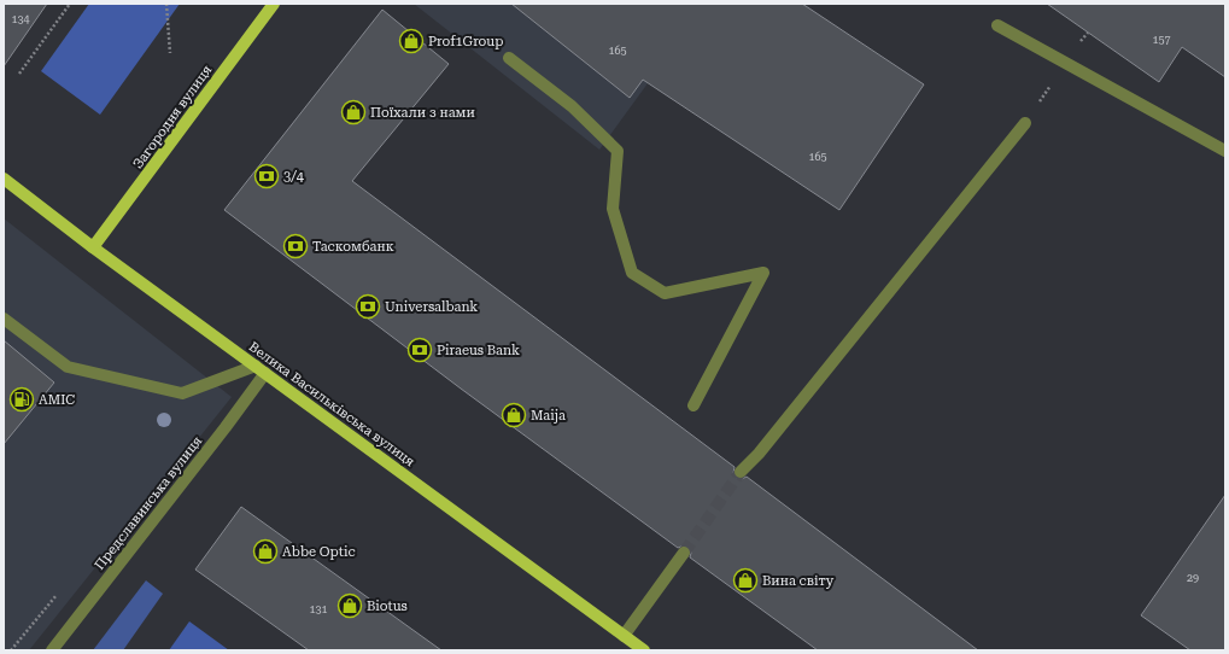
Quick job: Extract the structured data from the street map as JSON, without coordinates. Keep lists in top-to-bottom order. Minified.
{"streets":{"main road":["Загородня вулиця","Велика Васильківська вулиця"],"street":["Предславинська вулиця"]},"crossings":[["Загородня вулиця","Велика Васильківська вулиця"],["Велика Васильківська вулиця","Предславинська вулиця"]],"places":{"shop":["Prof1Group","Поїхали з нами","Maija","Abbe Optic","Вина світу","Biotus"],"bank":["3/4","Таскомбанк","Universalbank","Piraeus Bank"],"fuel station":["AMIC"]},"house_numbers":["134","157","165","165","29","131"]}
